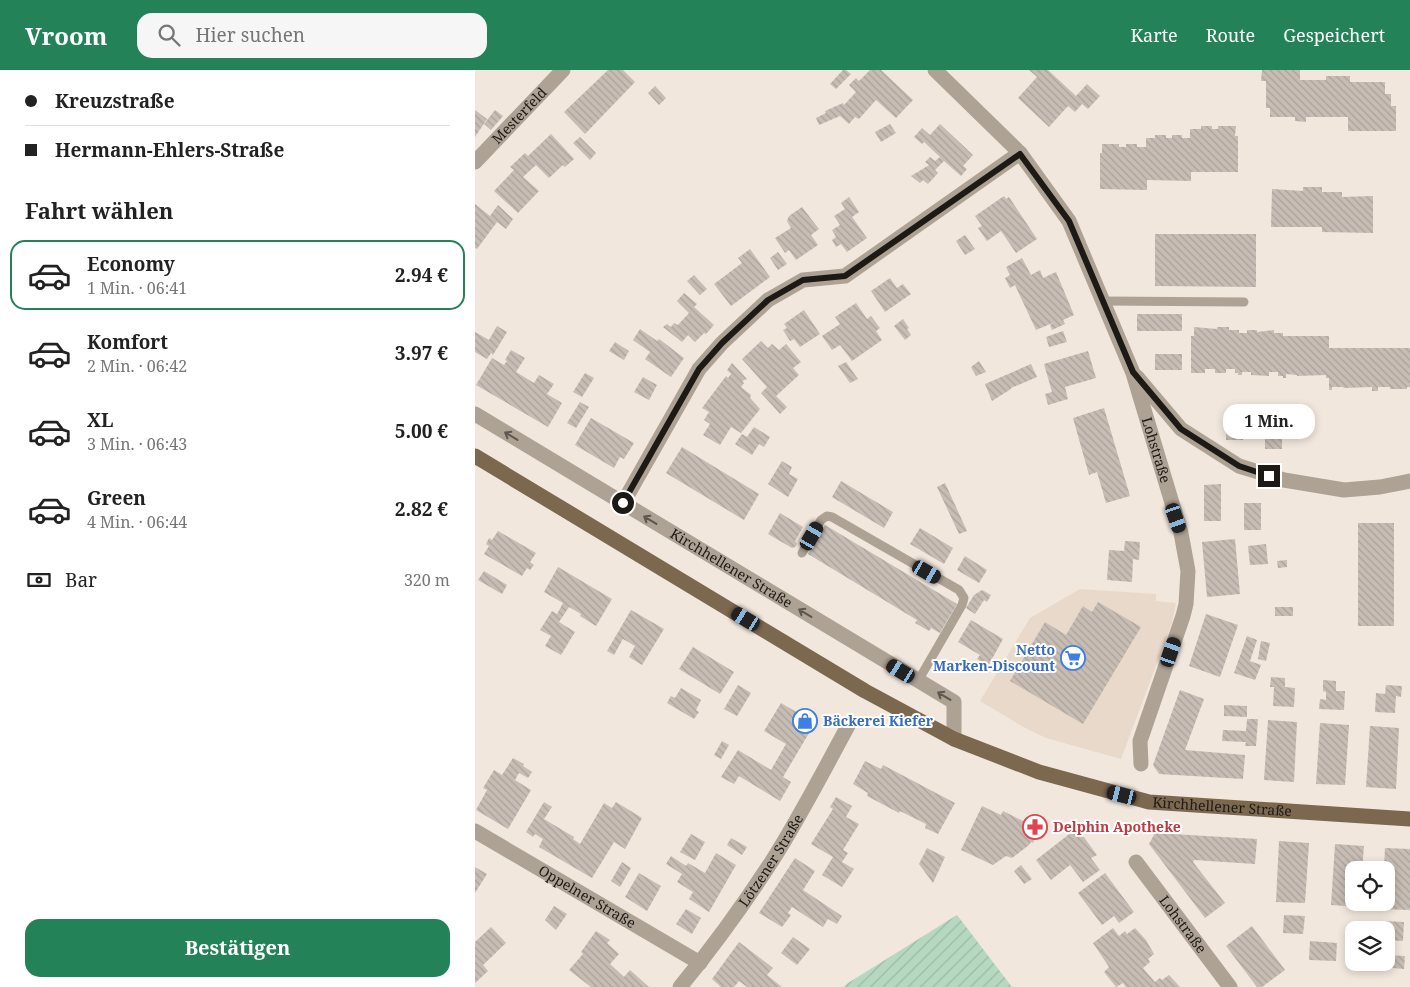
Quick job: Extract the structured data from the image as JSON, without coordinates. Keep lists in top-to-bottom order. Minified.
{"streets":{"main road":["Kirchhellener Straße"],"street":["Mesterfeld","Lohstraße","Lötzener Straße","Oppelner Straße"]},"crossings":[["Lötzener Straße","Oppelner Straße"]],"one_way":["Kirchhellener Straße"],"places":{"supermarket":["Netto Marken-Discount"],"shop":["Bäckerei Kiefer"],"pharmacy":["Delphin Apotheke"]},"page":{"header":"Vroom","search":"Hier suchen","nav":["Karte","Route","Gespeichert"],"banner":["Kreuzstraße","Hermann-Ehlers-Straße"],"heading":"Fahrt wählen","list":[{"name":"Economy","note":"1 Min. · 06:41","value":"2.94 €"},{"name":"Komfort","note":"2 Min. · 06:42","value":"3.97 €"},{"name":"XL","note":"3 Min. · 06:43","value":"5.00 €"},{"name":"Green","note":"4 Min. · 06:44","value":"2.82 €"}],"bubble":"1 Min.","pay":["Bar","320 m"],"buttons":"Bestätigen"}}
